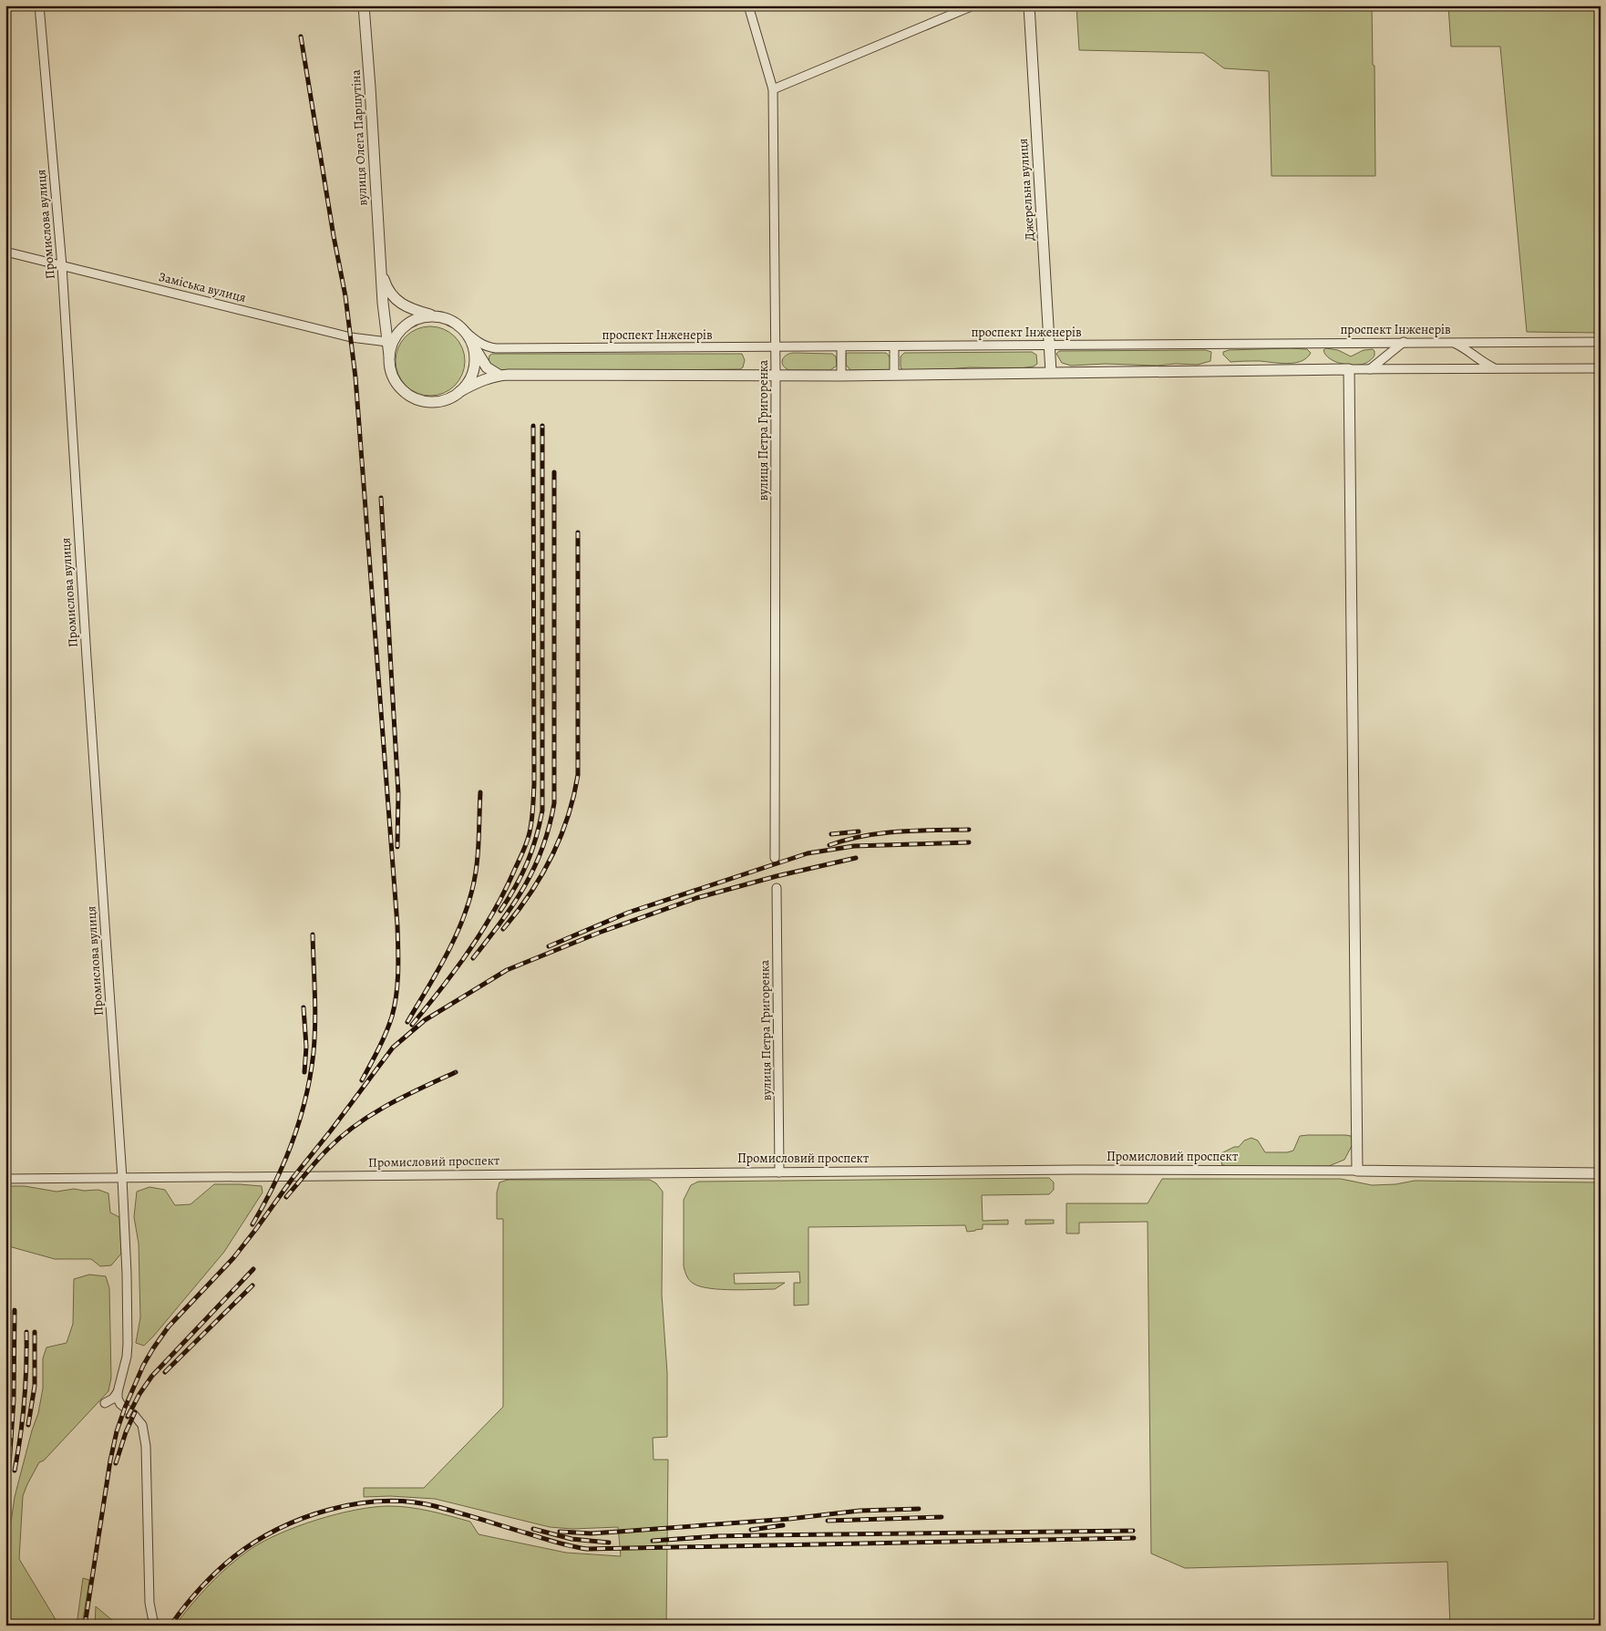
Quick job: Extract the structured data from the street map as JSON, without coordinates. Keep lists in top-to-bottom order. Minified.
{"streets":{"street":["вулиця Олега Паршутіна","Джерельна вулиця","Промислова вулиця","Заміська вулиця","проспект Інженерів","вулиця Петра Григоренка","Промисловий проспект"]},"crossings":[["вулиця Олега Паршутіна","Заміська вулиця"],["вулиця Олега Паршутіна","проспект Інженерів"],["Джерельна вулиця","проспект Інженерів"],["Промислова вулиця","Заміська вулиця"],["Промислова вулиця","Промисловий проспект"],["Заміська вулиця","проспект Інженерів"],["проспект Інженерів","вулиця Петра Григоренка"],["вулиця Петра Григоренка","Промисловий проспект"]]}
